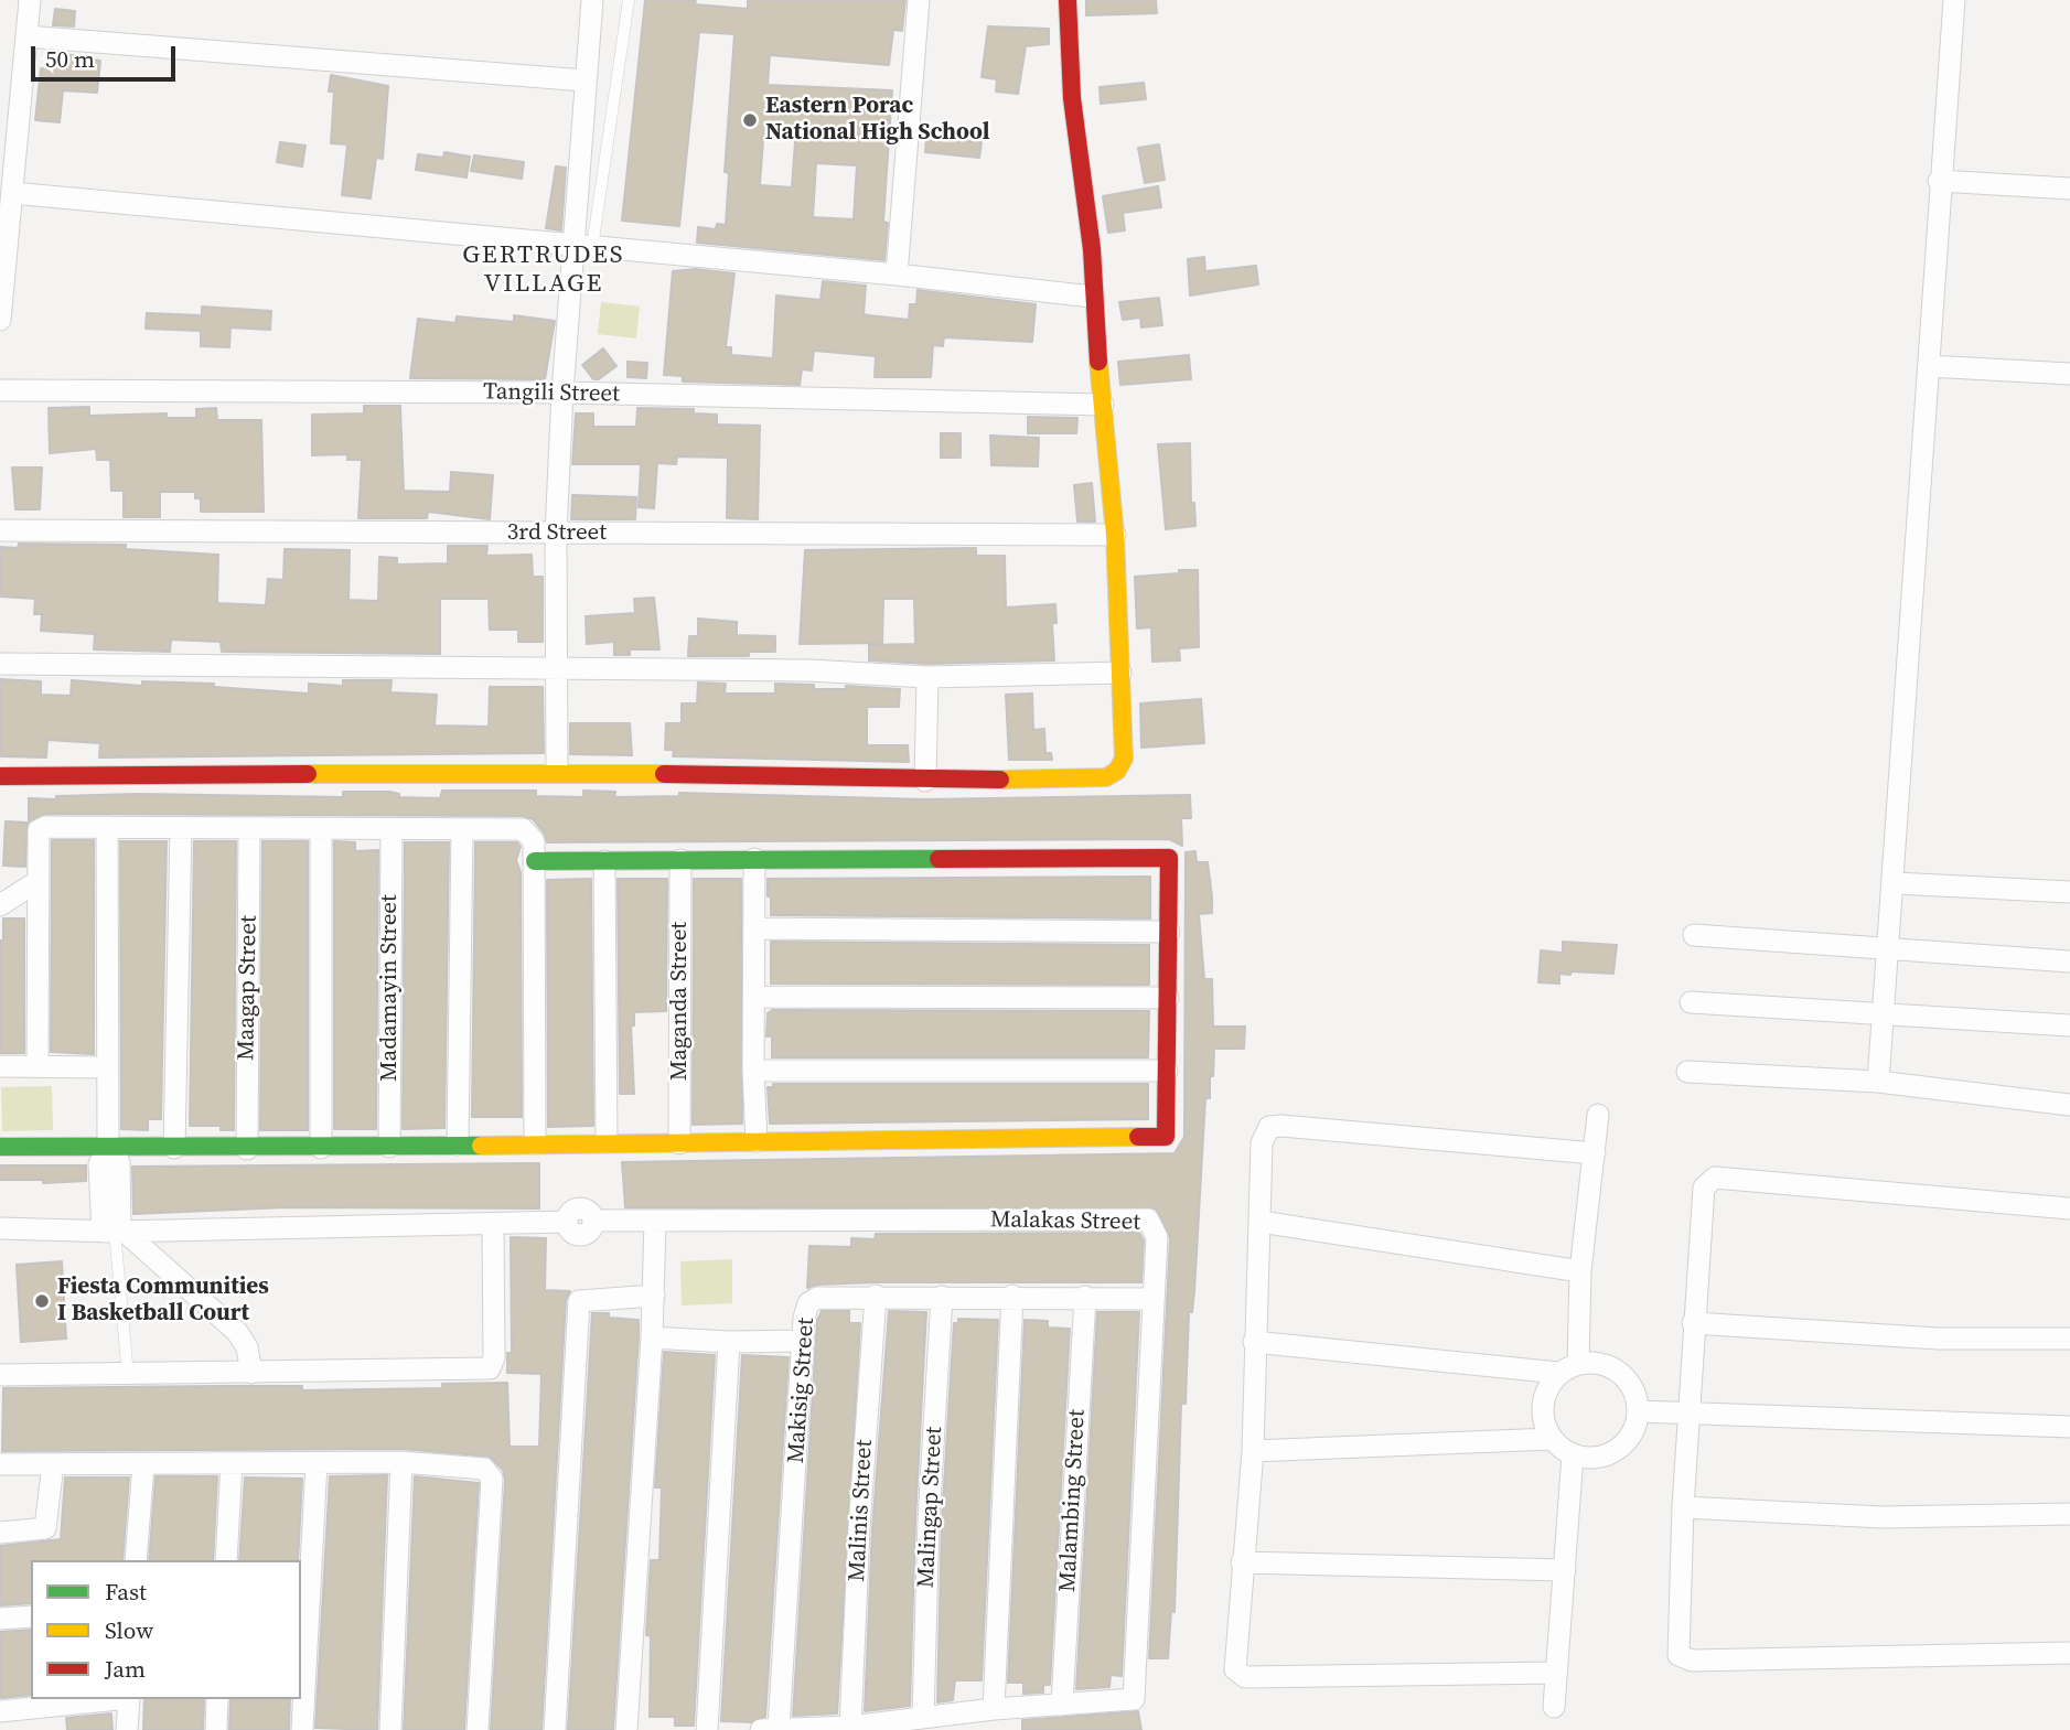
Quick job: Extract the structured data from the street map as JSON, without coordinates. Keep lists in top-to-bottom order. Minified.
{"streets":{"street":["Tangili Street","3rd Street","Maagap Street","Madamayin Street","Maganda Street","Malakas Street","Makisig Street","Malambing Street","Malingap Street","Malinis Street"]},"crossings":[["Malakas Street","Makisig Street"],["Malakas Street","Malambing Street"],["Makisig Street","Malambing Street"],["Makisig Street","Malingap Street"],["Makisig Street","Malinis Street"]],"districts":["GERTRUDES VILLAGE"],"places":["Eastern Porac National High School","Fiesta Communities I Basketball Court"],"legend":["Fast","Slow","Jam"],"scale_bar":"50 m"}
